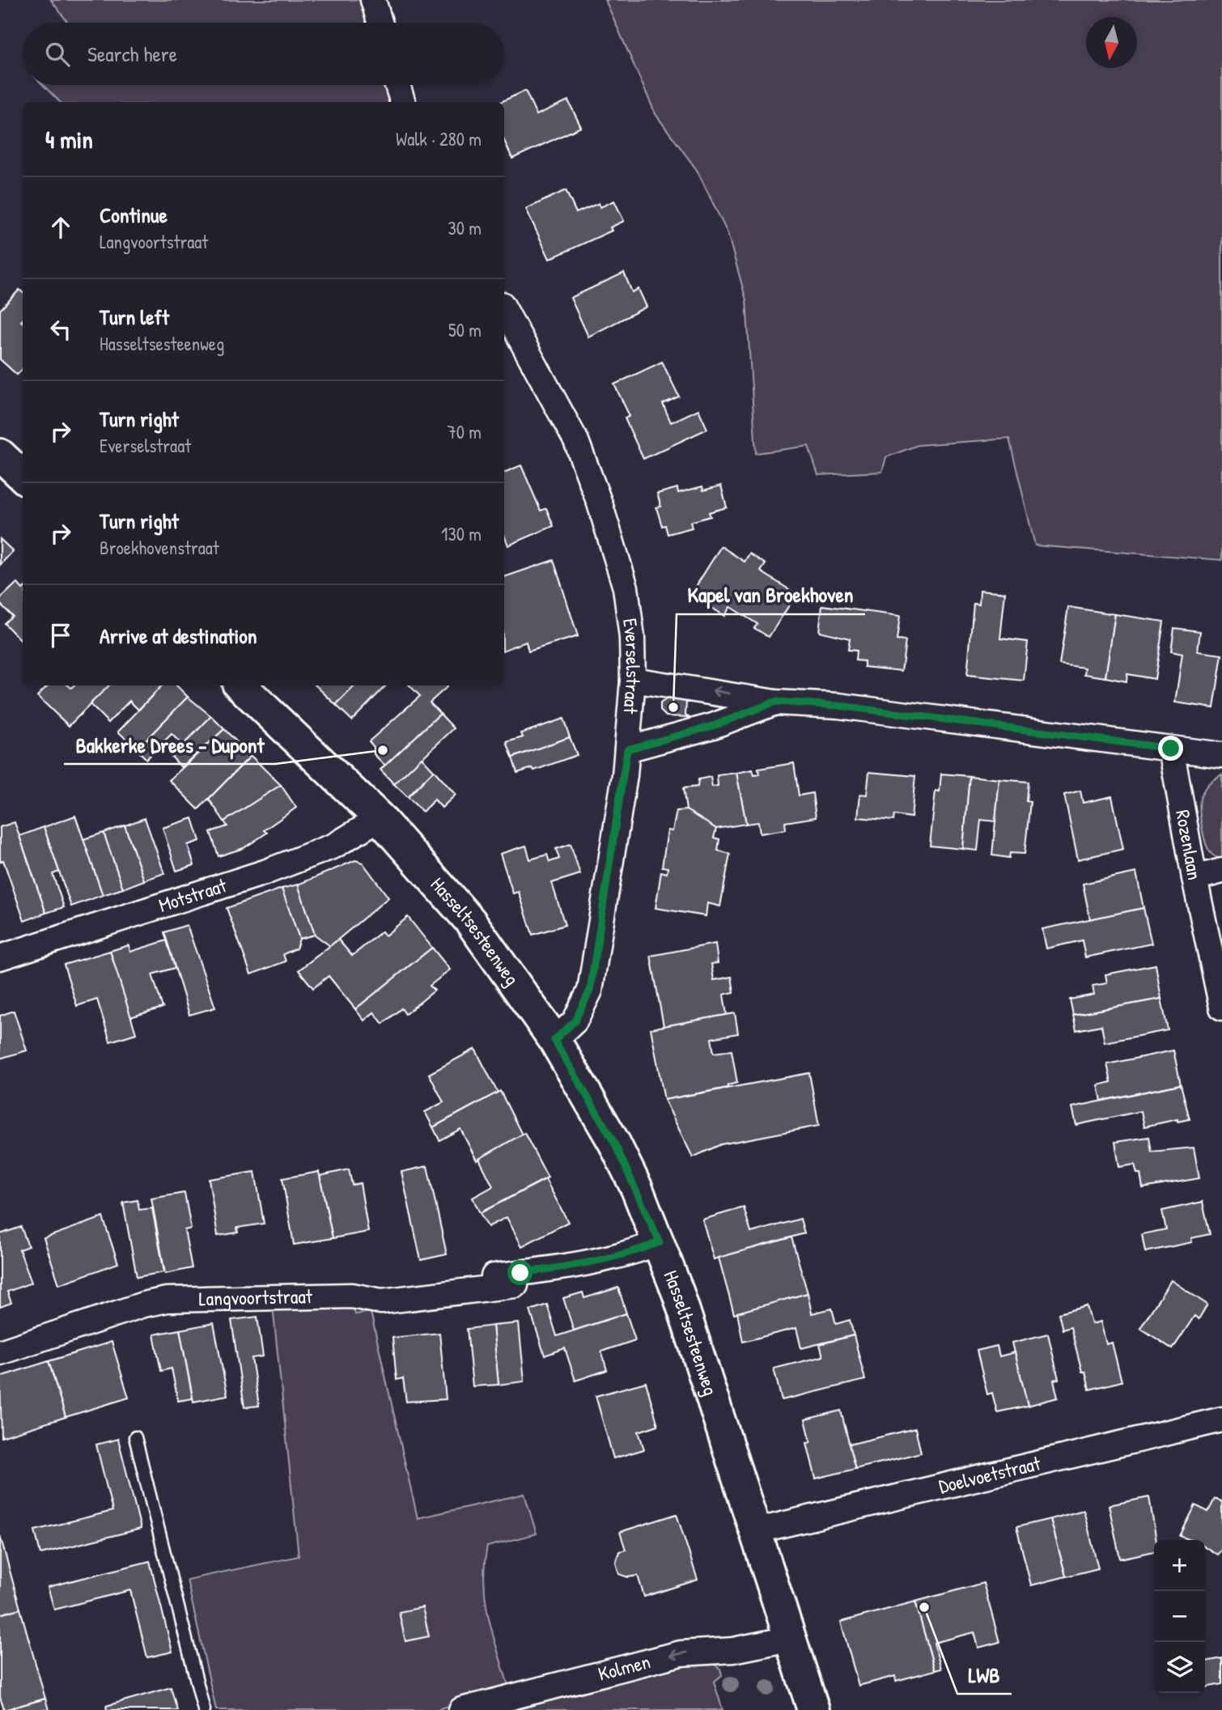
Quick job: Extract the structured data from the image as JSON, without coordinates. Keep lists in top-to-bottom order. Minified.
{"streets":{"street":["Everselstraat","Rozenlaan","Motstraat","Hasseltsesteenweg","Langvoortstraat","Doelvoetstraat","Kolmen"]},"crossings":[["Everselstraat","Hasseltsesteenweg"],["Motstraat","Hasseltsesteenweg"],["Hasseltsesteenweg","Doelvoetstraat"],["Hasseltsesteenweg","Kolmen"]],"one_way":["Kolmen"],"places":["Kapel van Broekhoven","Bakkerke Drees - Dupont","LWB"],"north":"bottom","page":{"search":"Search here","heading":["4 min","Walk · 280 m"],"list":[["Continue","Langvoortstraat","30 m"],["Turn left","Hasseltsesteenweg","50 m"],["Turn right","Everselstraat","70 m"],["Turn right","Broekhovenstraat","130 m"],"Arrive at destination"],"map_buttons":["+","−"]}}
